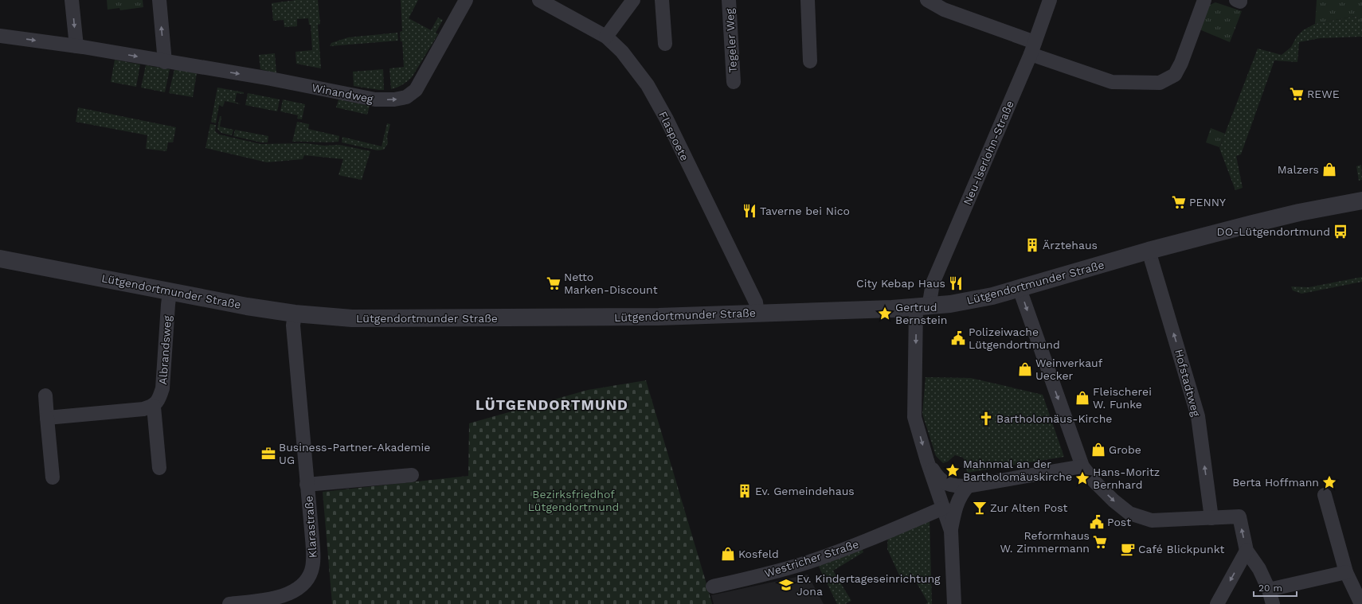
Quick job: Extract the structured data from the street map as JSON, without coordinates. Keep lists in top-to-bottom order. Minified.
{"streets":{"street":["Tegeler Weg","Winandweg","Flaspoete","Neu-Iserlohn-Straße","Lütgendortmunder Straße","Albrandsweg","Hofstadtweg","Klarastraße","Westricher Straße"]},"crossings":[["Flaspoete","Lütgendortmunder Straße"],["Neu-Iserlohn-Straße","Lütgendortmunder Straße"],["Lütgendortmunder Straße","Albrandsweg"],["Lütgendortmunder Straße","Hofstadtweg"],["Lütgendortmunder Straße","Klarastraße"]],"one_way":["Winandweg"],"districts":["LÜTGENDORTMUND"],"parks":["Bezirksfriedhof Lütgendortmund"],"places":{"supermarket":["REWE","PENNY","Netto Marken-Discount","Reformhaus W. Zimmermann"],"shop":["Malzers","Weinverkauf Uecker","Fleischerei W. Funke","Grobe","Kosfeld"],"restaurant":["Taverne bei Nico","City Kebap Haus"],"bus stop":["DO-Lütgendortmund"],"building":["Ärztehaus","Ev. Gemeindehaus"],"place":["Gertrud Bernstein","Mahnmal an der Bartholomäuskirche","Hans-Moritz Bernhard","Berta Hoffmann"],"public building":["Polizeiwache Lütgendortmund","Post"],"church":["Bartholomäus-Kirche"],"office":["Business-Partner-Akademie UG"],"bar":["Zur Alten Post"],"cafe":["Café Blickpunkt"],"school or university":["Ev. Kindertageseinrichtung Jona"]},"scale_bar":"20 m"}
